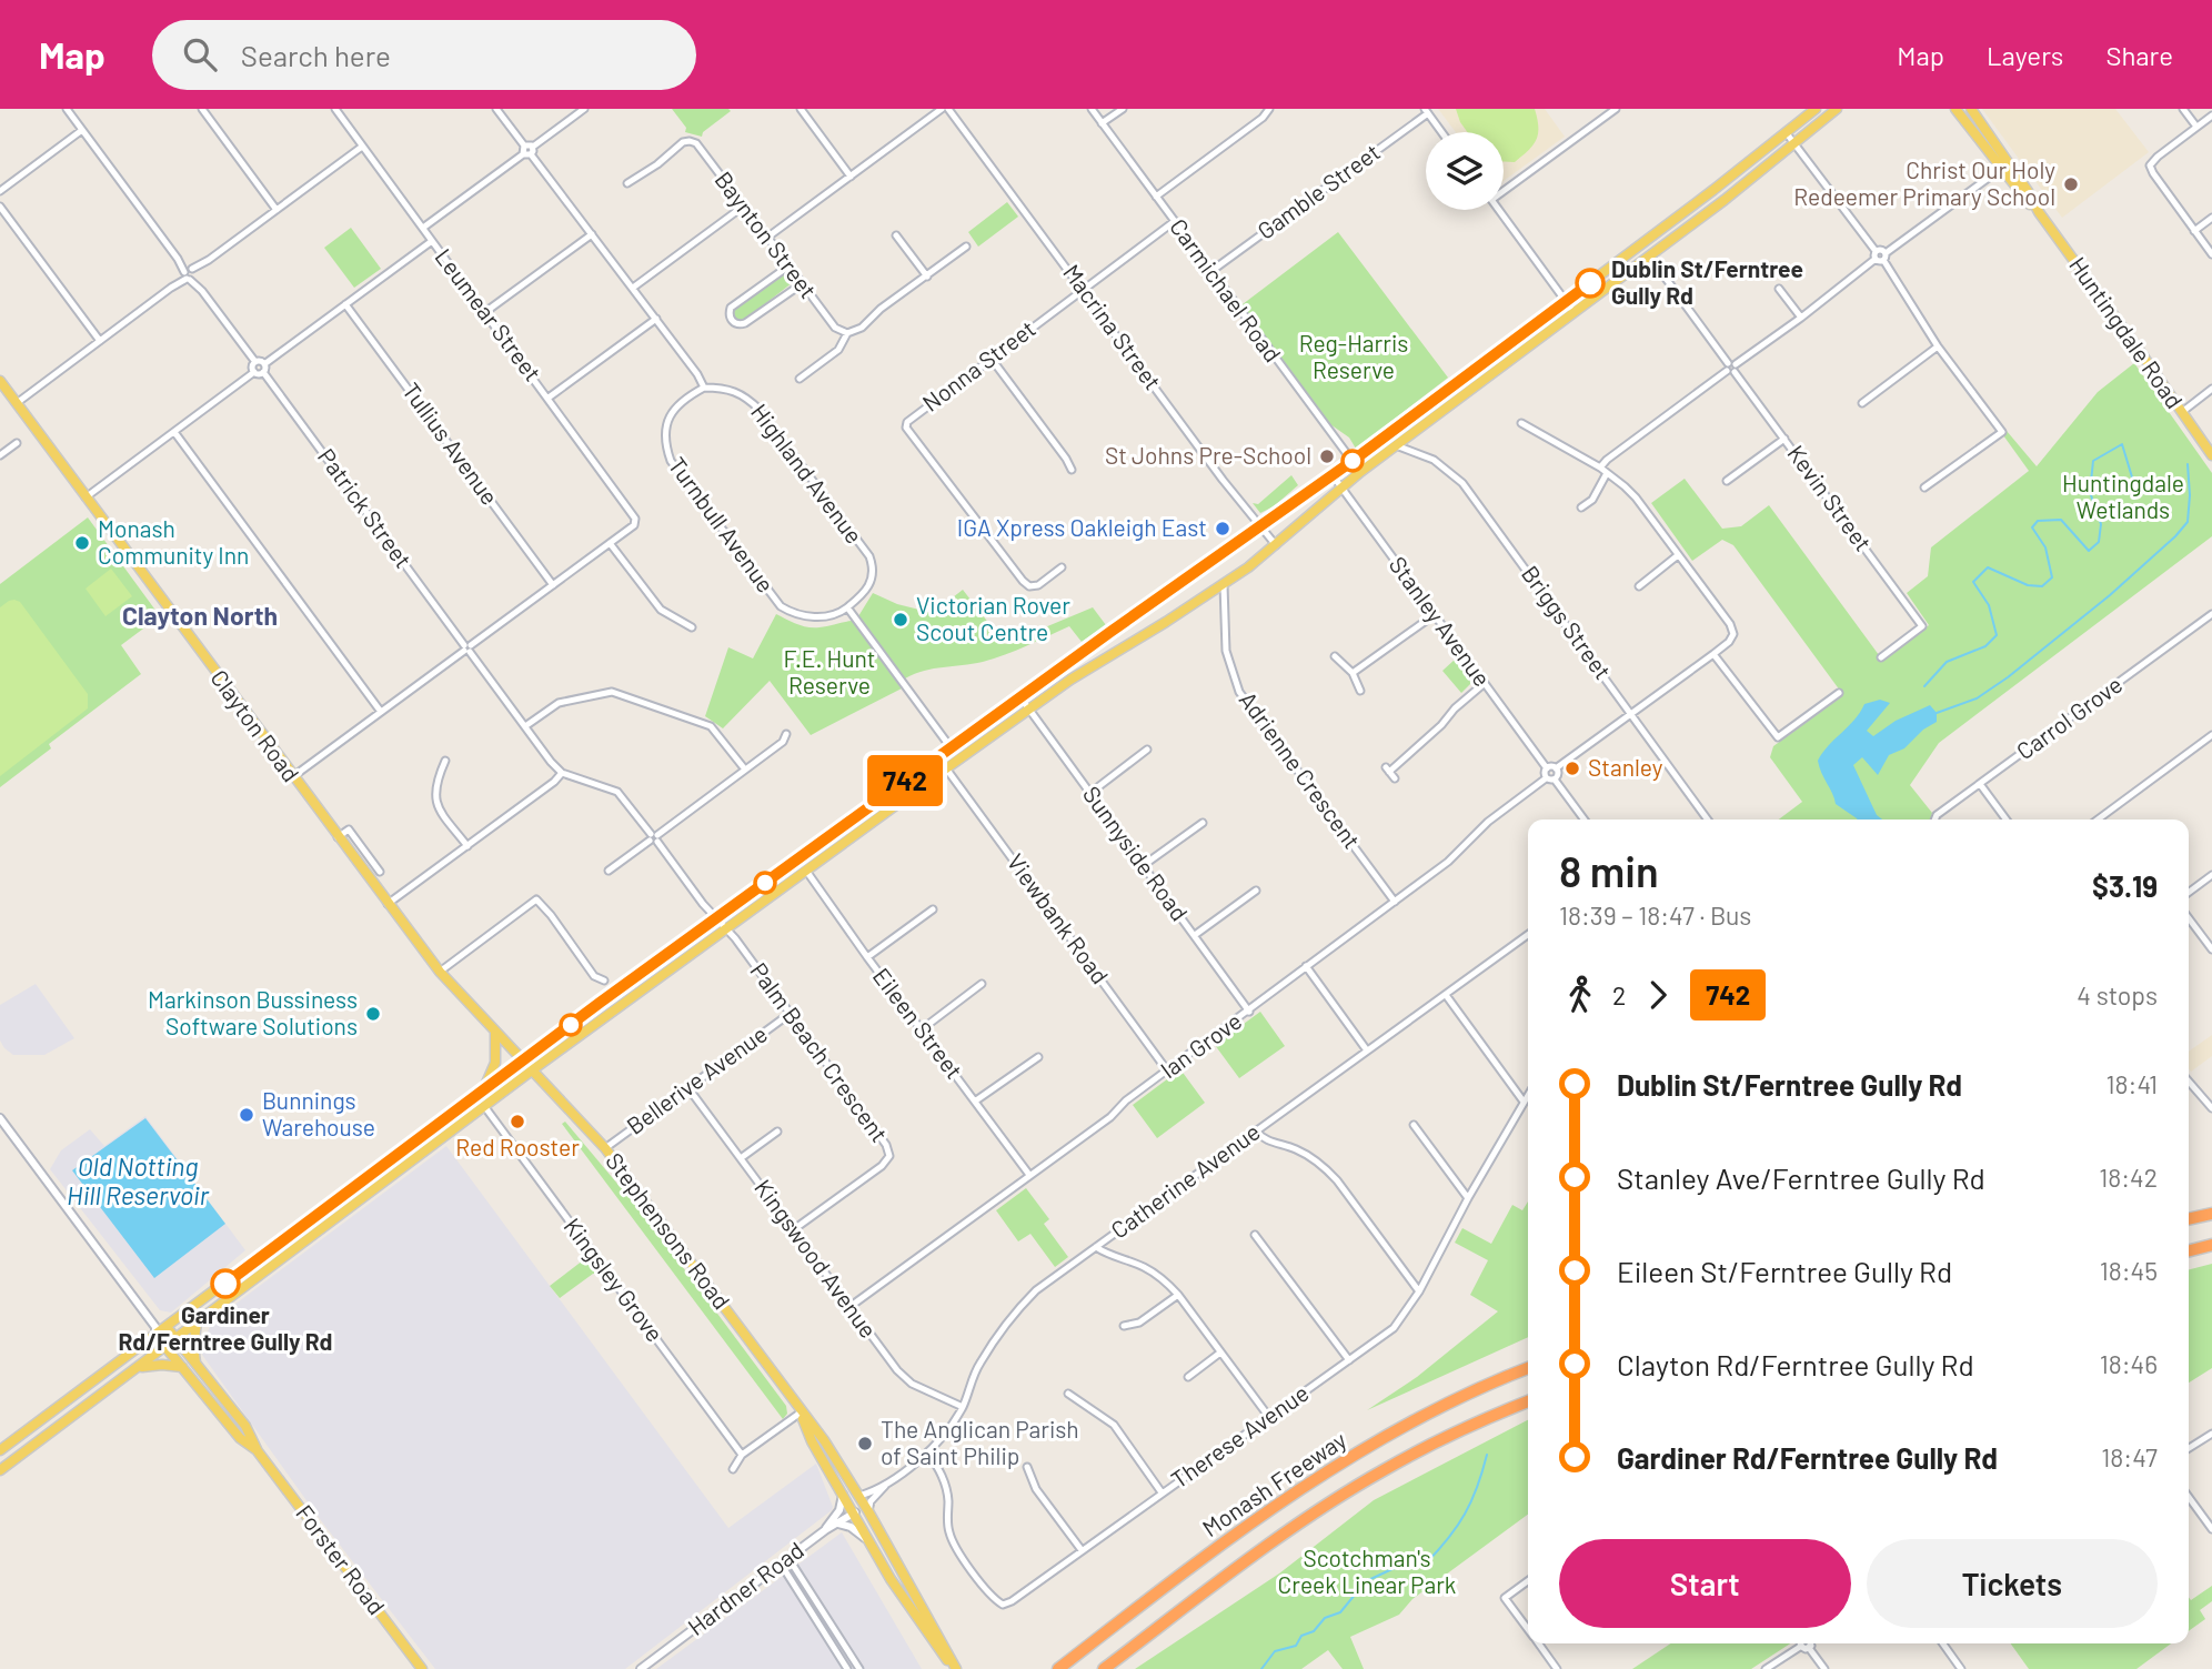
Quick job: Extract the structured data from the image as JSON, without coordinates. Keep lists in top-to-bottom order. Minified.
{"streets":{"highway":["Monash Freeway"],"main road":["Huntingdale Road","Clayton Road","Stephensons Road","Forster Road"],"street":["Gamble Street","Baynton Street","Carmichael Road","Leumear Street","Macrina Street","Nonna Street","Tullius Avenue","Highland Avenue","Kevin Street","Patrick Street","Turnbull Avenue","Stanley Avenue","Briggs Street","Carrol Grove","Adrienne Crescent","Sunnyside Road","Viewbank Road","Eileen Street","Ian Grove","Palm Beach Crescent","Bellerive Avenue","Catherine Avenue","Kingswood Avenue","Kingsley Grove","Therese Avenue","Hardner Road"]},"crossings":[["Gamble Street","Carmichael Road"],["Carmichael Road","Nonna Street"],["Macrina Street","Nonna Street"],["Highland Avenue","Turnbull Avenue"],["Stanley Avenue","Ian Grove"],["Clayton Road","Stephensons Road"],["Adrienne Crescent","Ian Grove"],["Sunnyside Road","Ian Grove"],["Viewbank Road","Ian Grove"],["Eileen Street","Ian Grove"],["Ian Grove","Kingswood Avenue"],["Palm Beach Crescent","Bellerive Avenue"],["Palm Beach Crescent","Kingswood Avenue"],["Bellerive Avenue","Stephensons Road"],["Bellerive Avenue","Kingswood Avenue"],["Catherine Avenue","Stephensons Road"],["Catherine Avenue","Kingswood Avenue"],["Catherine Avenue","Therese Avenue"],["Stephensons Road","Hardner Road"]],"districts":["Clayton North"],"water":["Old Notting Hill Reservoir"],"parks":["Reg-Harris Reserve","Huntingdale Wetlands","F.E. Hunt Reserve","Scotchman's Creek Linear Park"],"places":["Christ Our Holy Redeemer Primary School","Dublin St/Ferntree Gully Rd","St Johns Pre-School","IGA Xpress Oakleigh East","Monash Community Inn","Victorian Rover Scout Centre","Stanley","Markinson Bussiness Software Solutions","Bunnings Warehouse","Red Rooster","Gardiner Rd/Ferntree Gully Rd","The Anglican Parish of Saint Philip"],"lines":["bus line 742"],"page":{"header":"Map","search":"Search here","nav":["Map","Layers","Share"],"on_map":"742","heading":["8 min","18:39 – 18:47 · Bus","$3.19"],"legs":["2","742","4 stops"],"list":[{"name":"Dublin St/Ferntree Gully Rd","value":"18:41"},{"name":"Stanley Ave/Ferntree Gully Rd","value":"18:42"},{"name":"Eileen St/Ferntree Gully Rd","value":"18:45"},{"name":"Clayton Rd/Ferntree Gully Rd","value":"18:46"},{"name":"Gardiner Rd/Ferntree Gully Rd","value":"18:47"}],"buttons":["Start","Tickets"]}}
